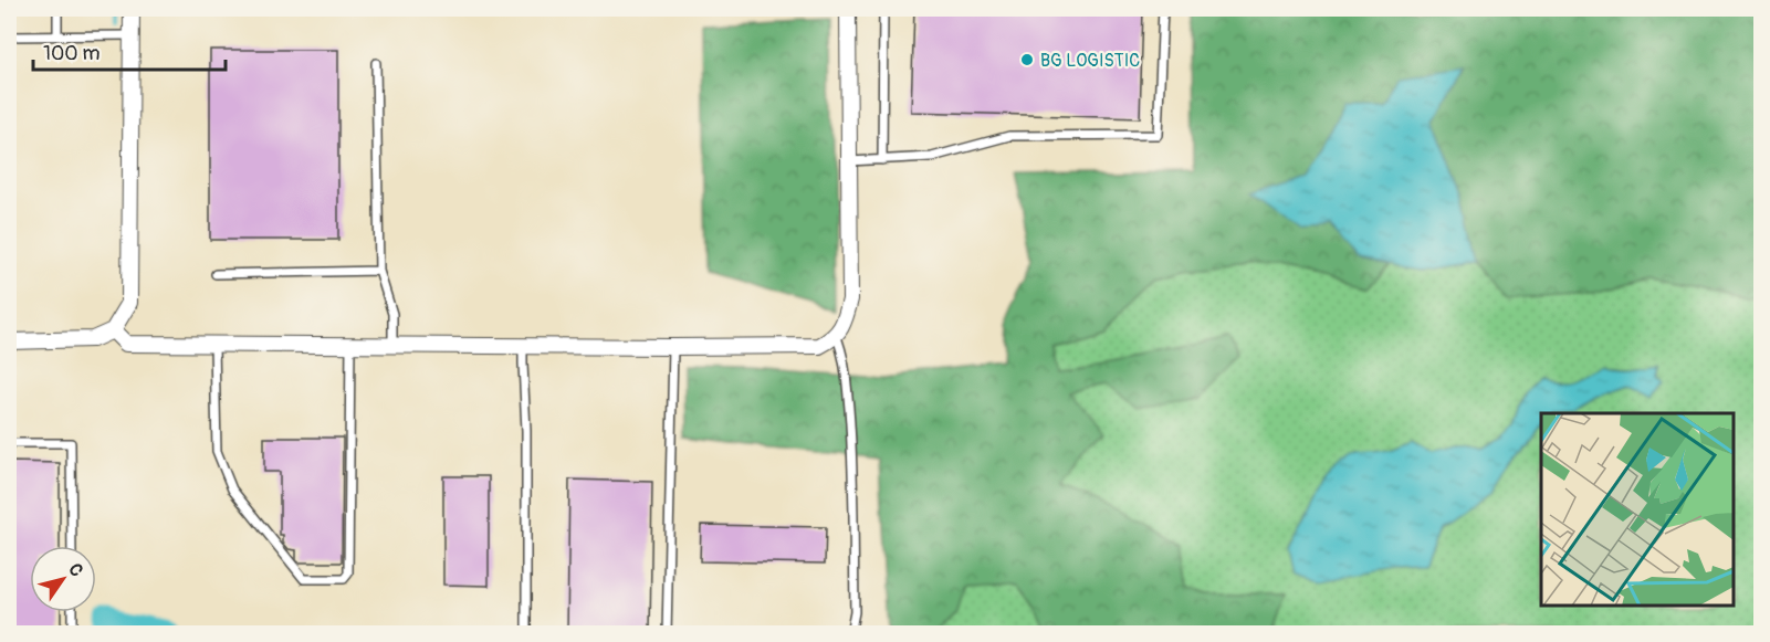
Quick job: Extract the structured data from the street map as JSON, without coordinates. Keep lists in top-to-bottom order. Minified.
{"places":["BG LOGISTIC"],"scale_bar":"100 m","north":"top right"}
